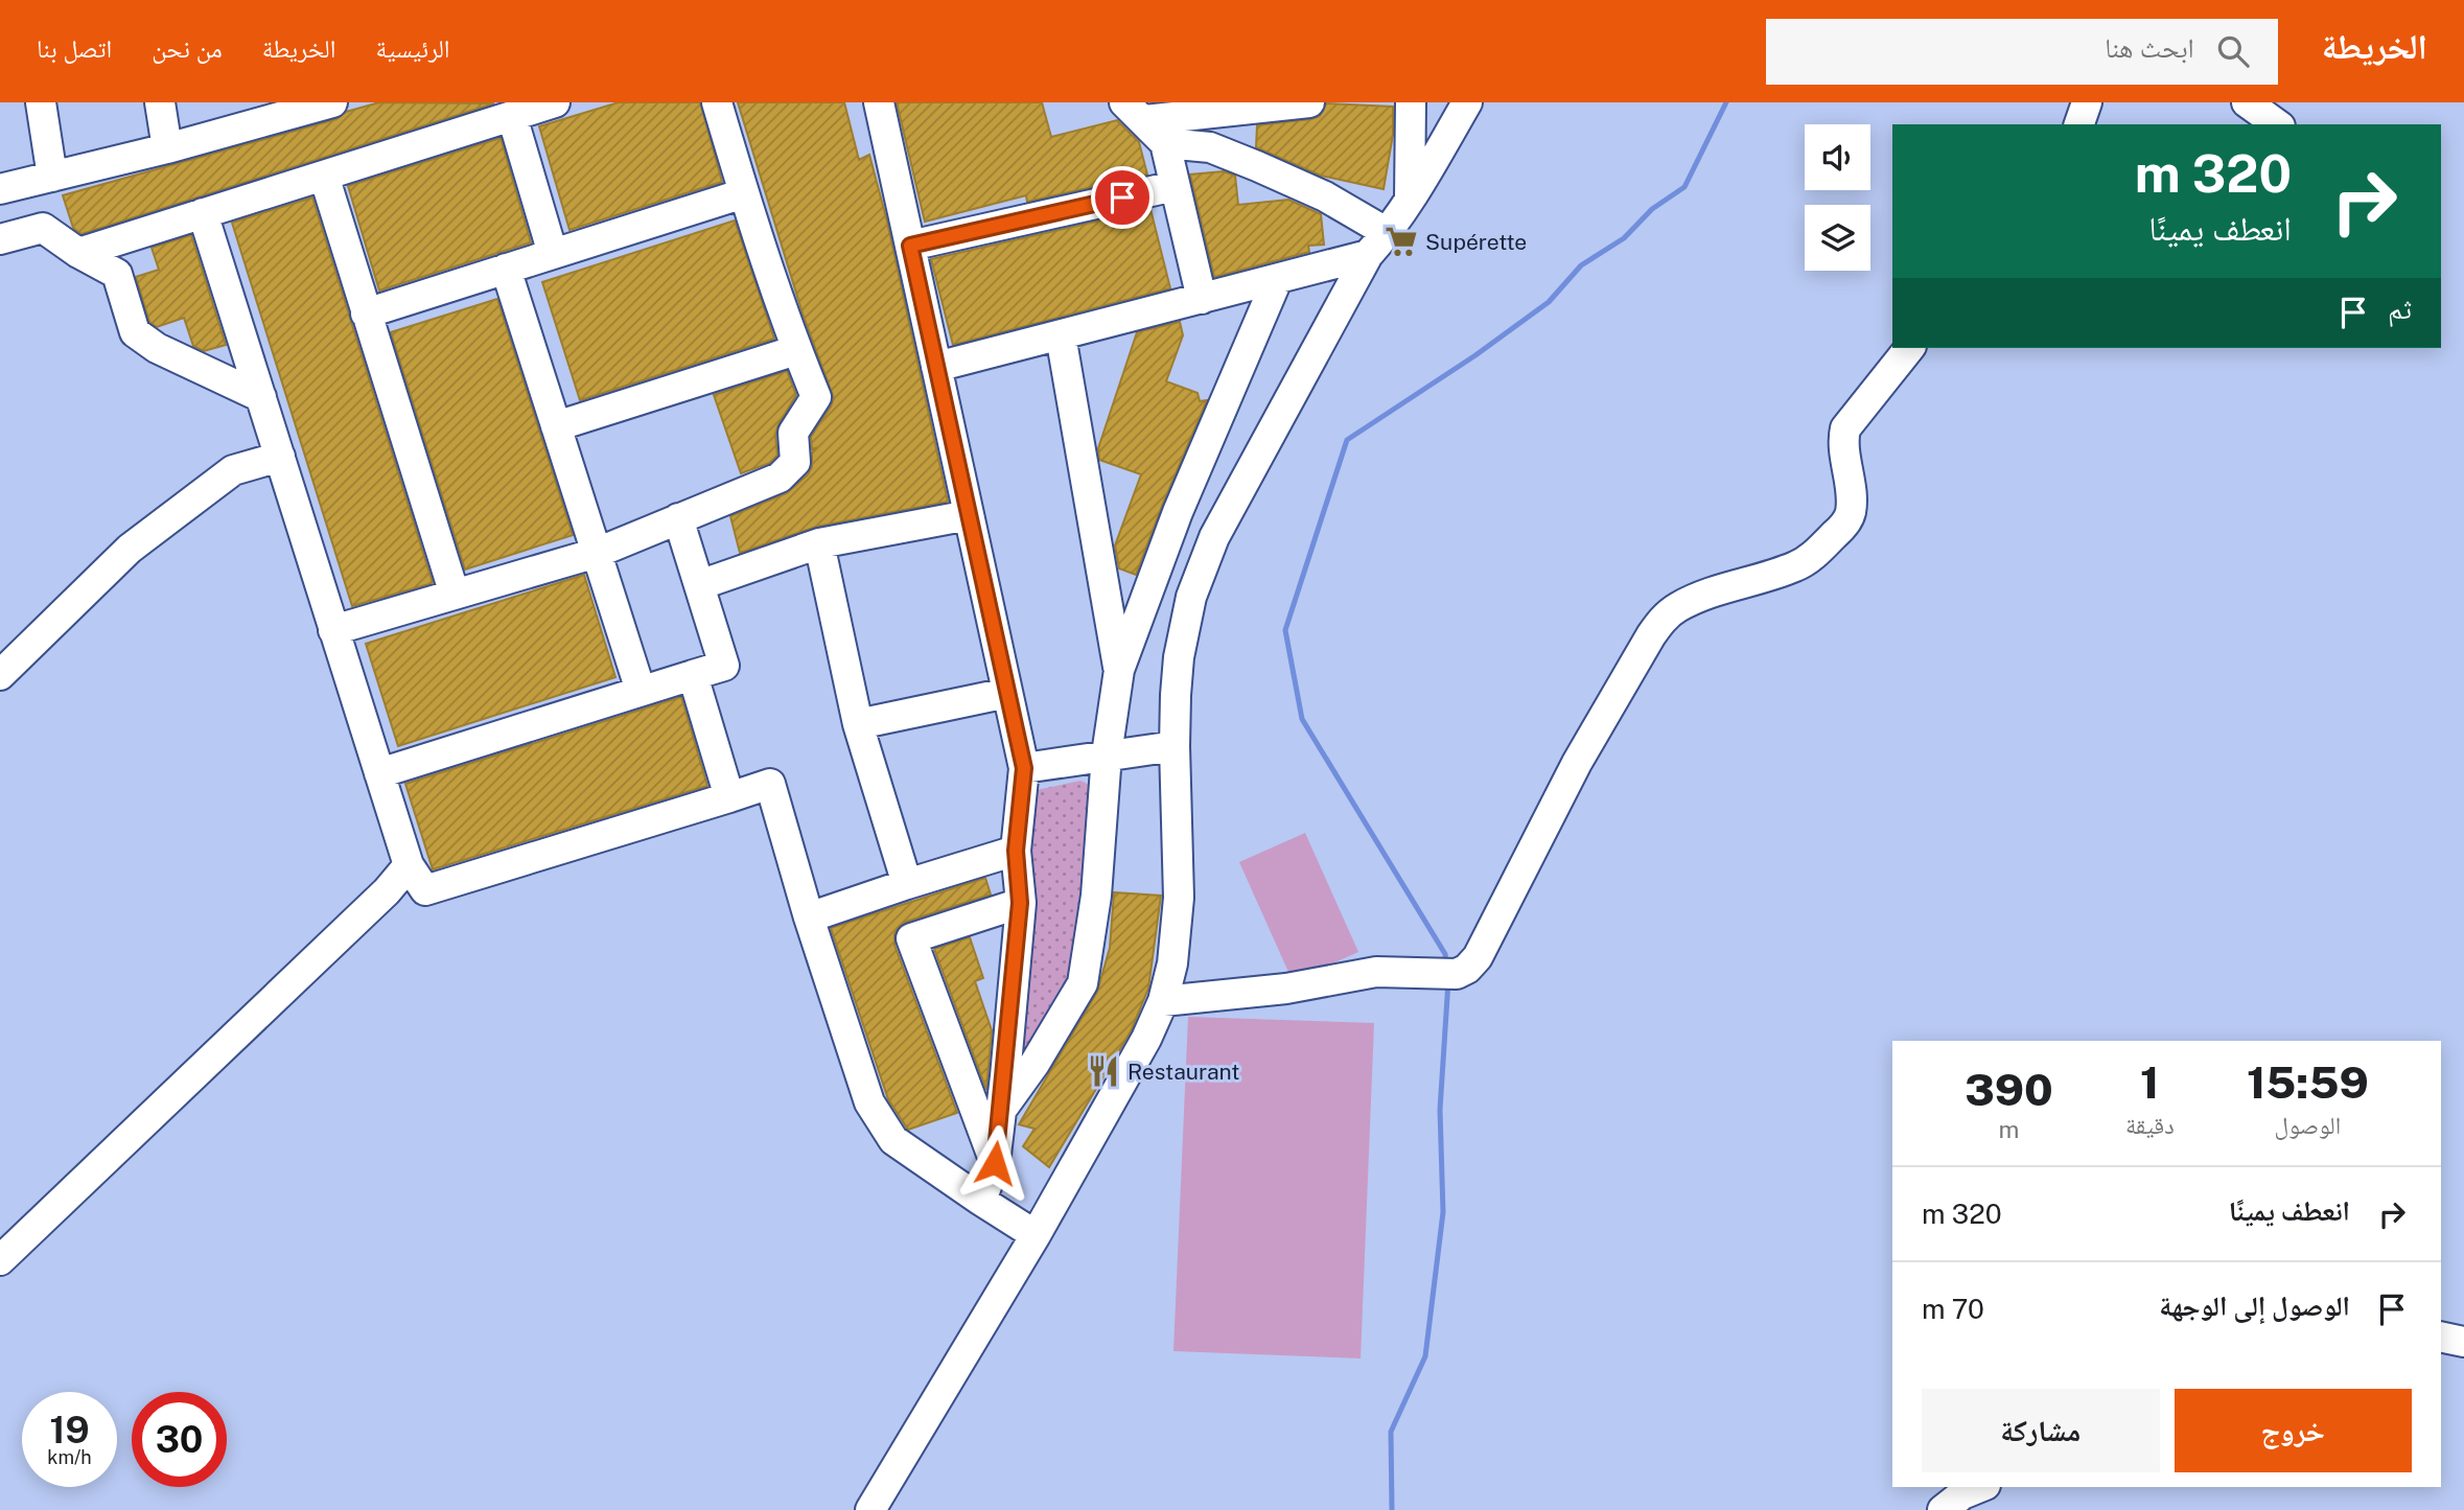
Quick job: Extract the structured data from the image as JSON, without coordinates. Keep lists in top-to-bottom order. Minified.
{"places":{"supermarket":["Supérette"],"restaurant":["Restaurant"]},"page":{"header":"الخريطة","search":"ابحث هنا","nav":["الرئيسية","الخريطة","من نحن","اتصل بنا"],"turn":["320 m","انعطف يمينًا"],"then":"ثم","eta":["15:59","الوصول","1","دقيقة","390","m"],"list":[{"name":"انعطف يمينًا","value":"320 m"},{"name":"الوصول إلى الوجهة","value":"70 m"}],"buttons":["خروج","مشاركة"],"speed":"19 km/h","limit":"30"}}
